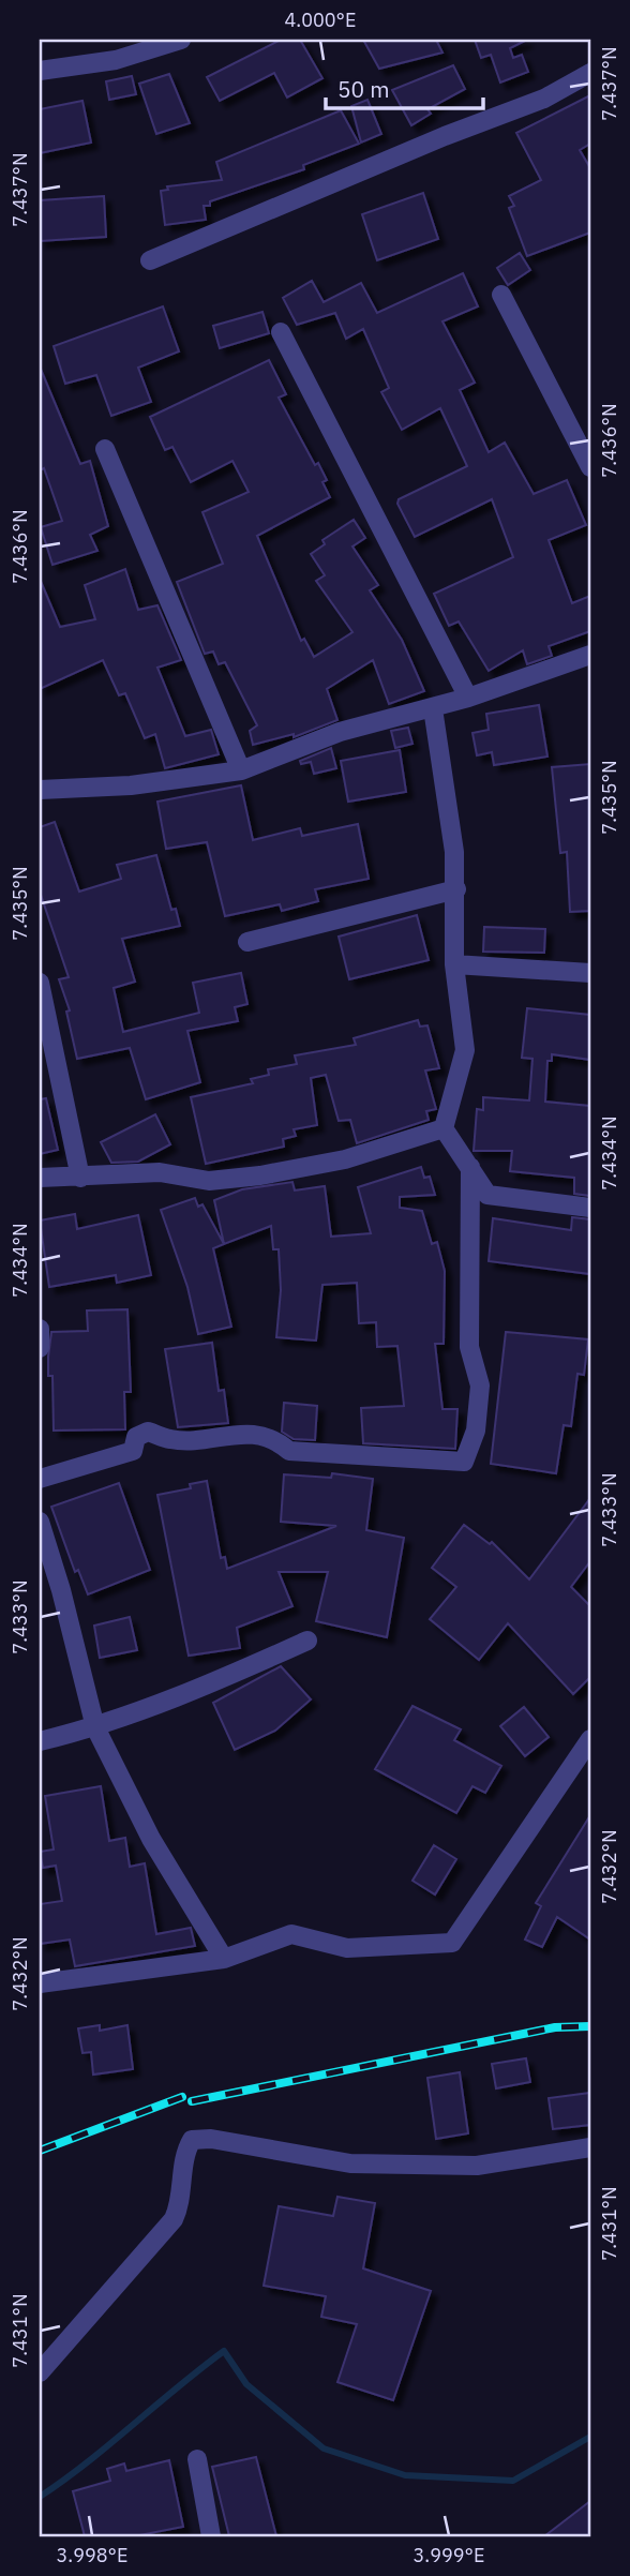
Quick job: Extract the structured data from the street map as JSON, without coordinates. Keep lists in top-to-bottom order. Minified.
{"scale_bar":"50 m","coordinates":["4.000°E","7.437°N","7.436°N","7.435°N","7.434°N","7.433°N","7.432°N","7.431°N","3.998°E","3.999°E"]}
